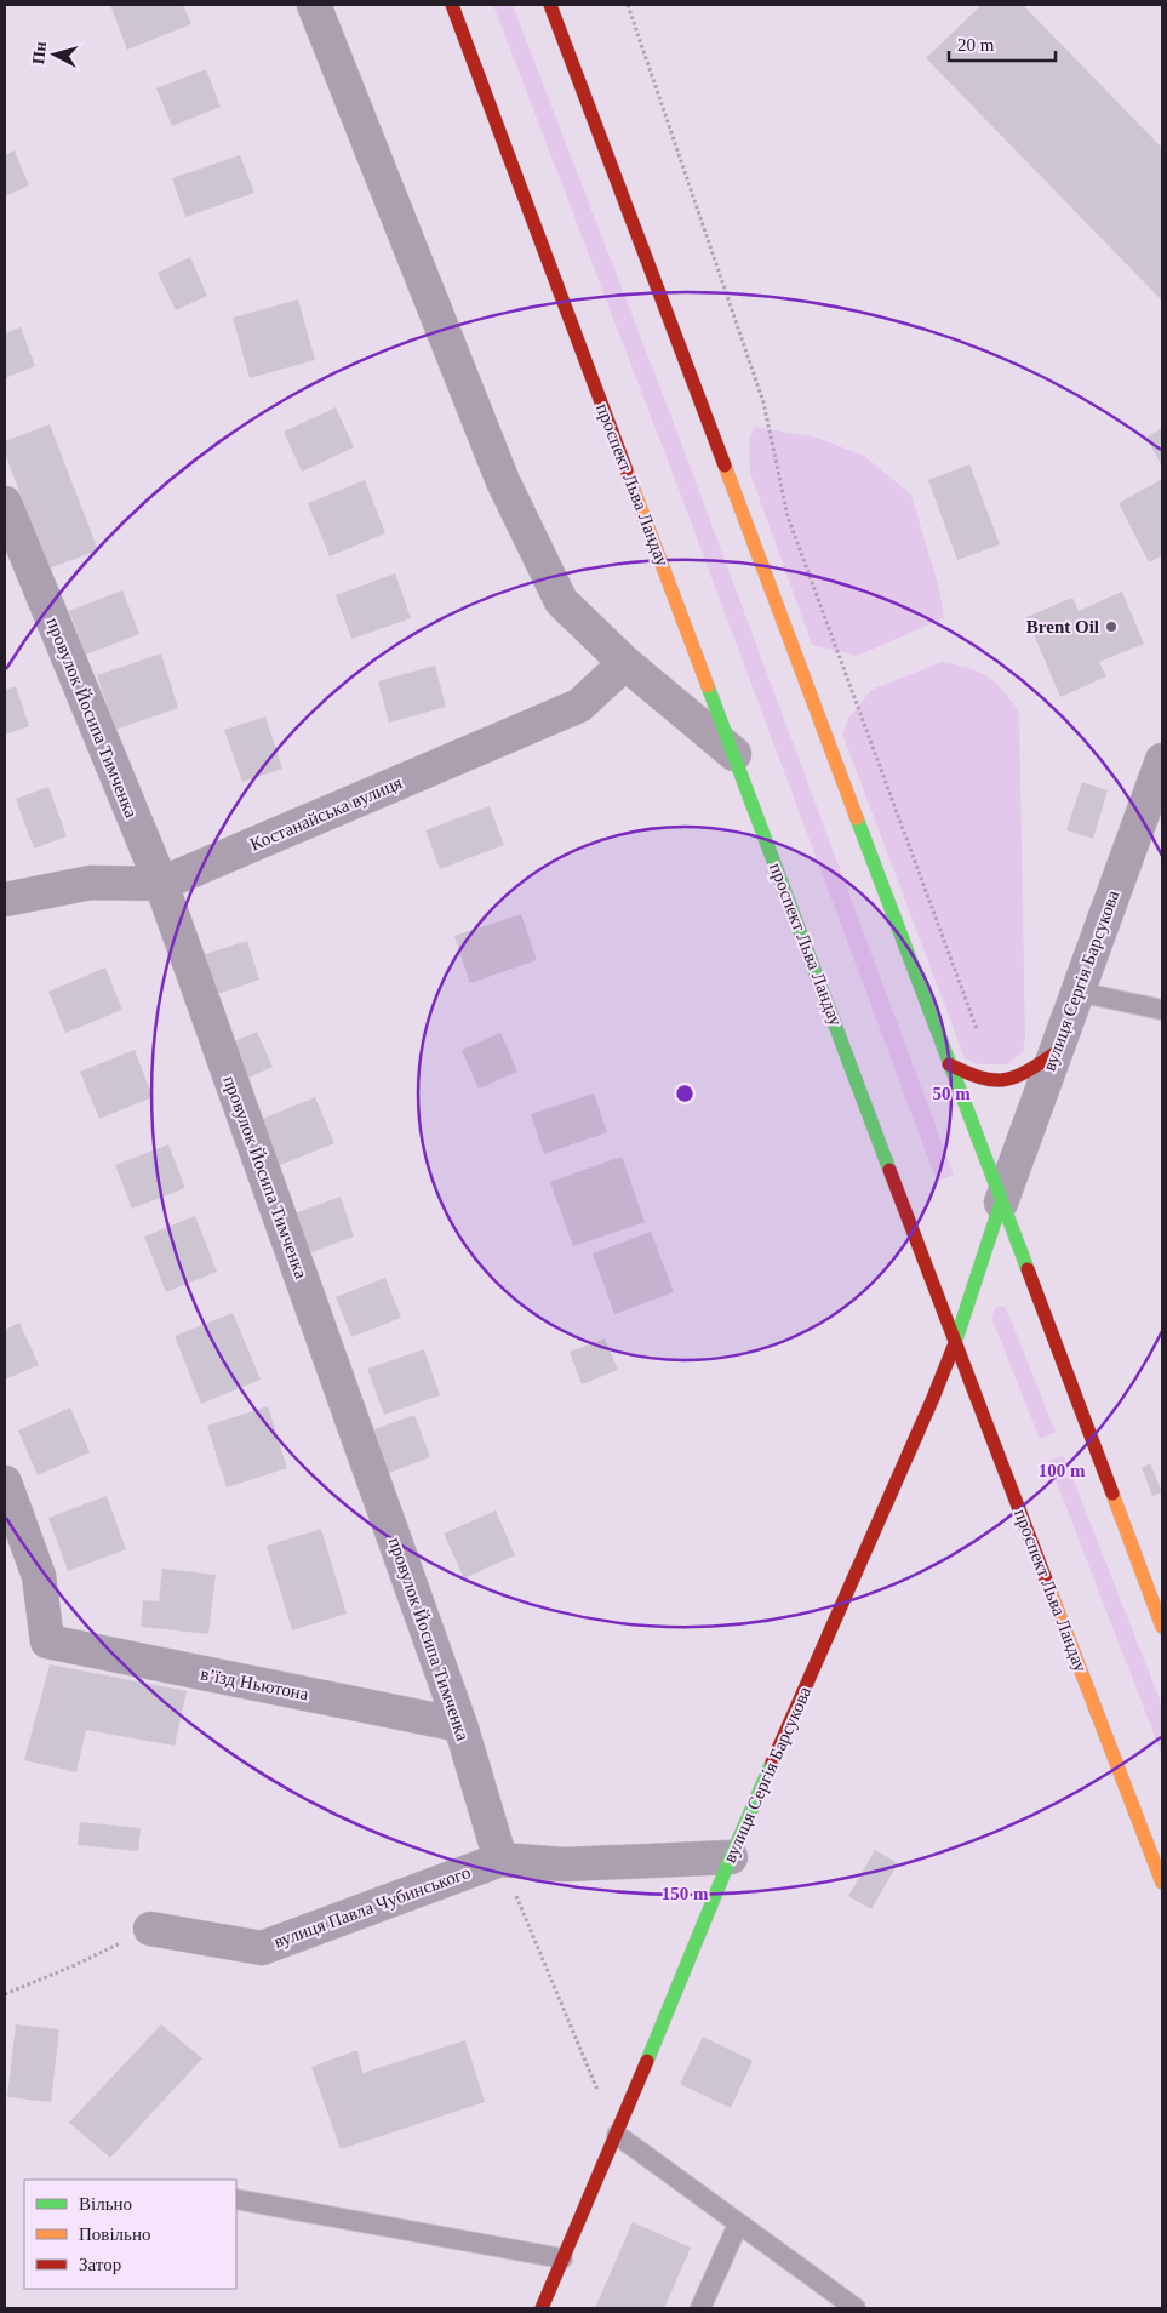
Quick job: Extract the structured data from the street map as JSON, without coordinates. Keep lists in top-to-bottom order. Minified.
{"streets":{"main road":["проспект Льва Ландау","вулиця Сергія Барсукова"],"street":["провулок Йосипа Тимченка","Костанайська вулиця","в’їзд Ньютона","вулиця Павла Чубинського"]},"crossings":[["проспект Льва Ландау","вулиця Сергія Барсукова"],["провулок Йосипа Тимченка","Костанайська вулиця"],["провулок Йосипа Тимченка","в’їзд Ньютона"],["провулок Йосипа Тимченка","вулиця Павла Чубинського"]],"places":["Brent Oil"],"legend":["Вільно","Повільно","Затор"],"scale_bar":"20 m","north":"left","rings":["50 m","100 m","150 m"]}
